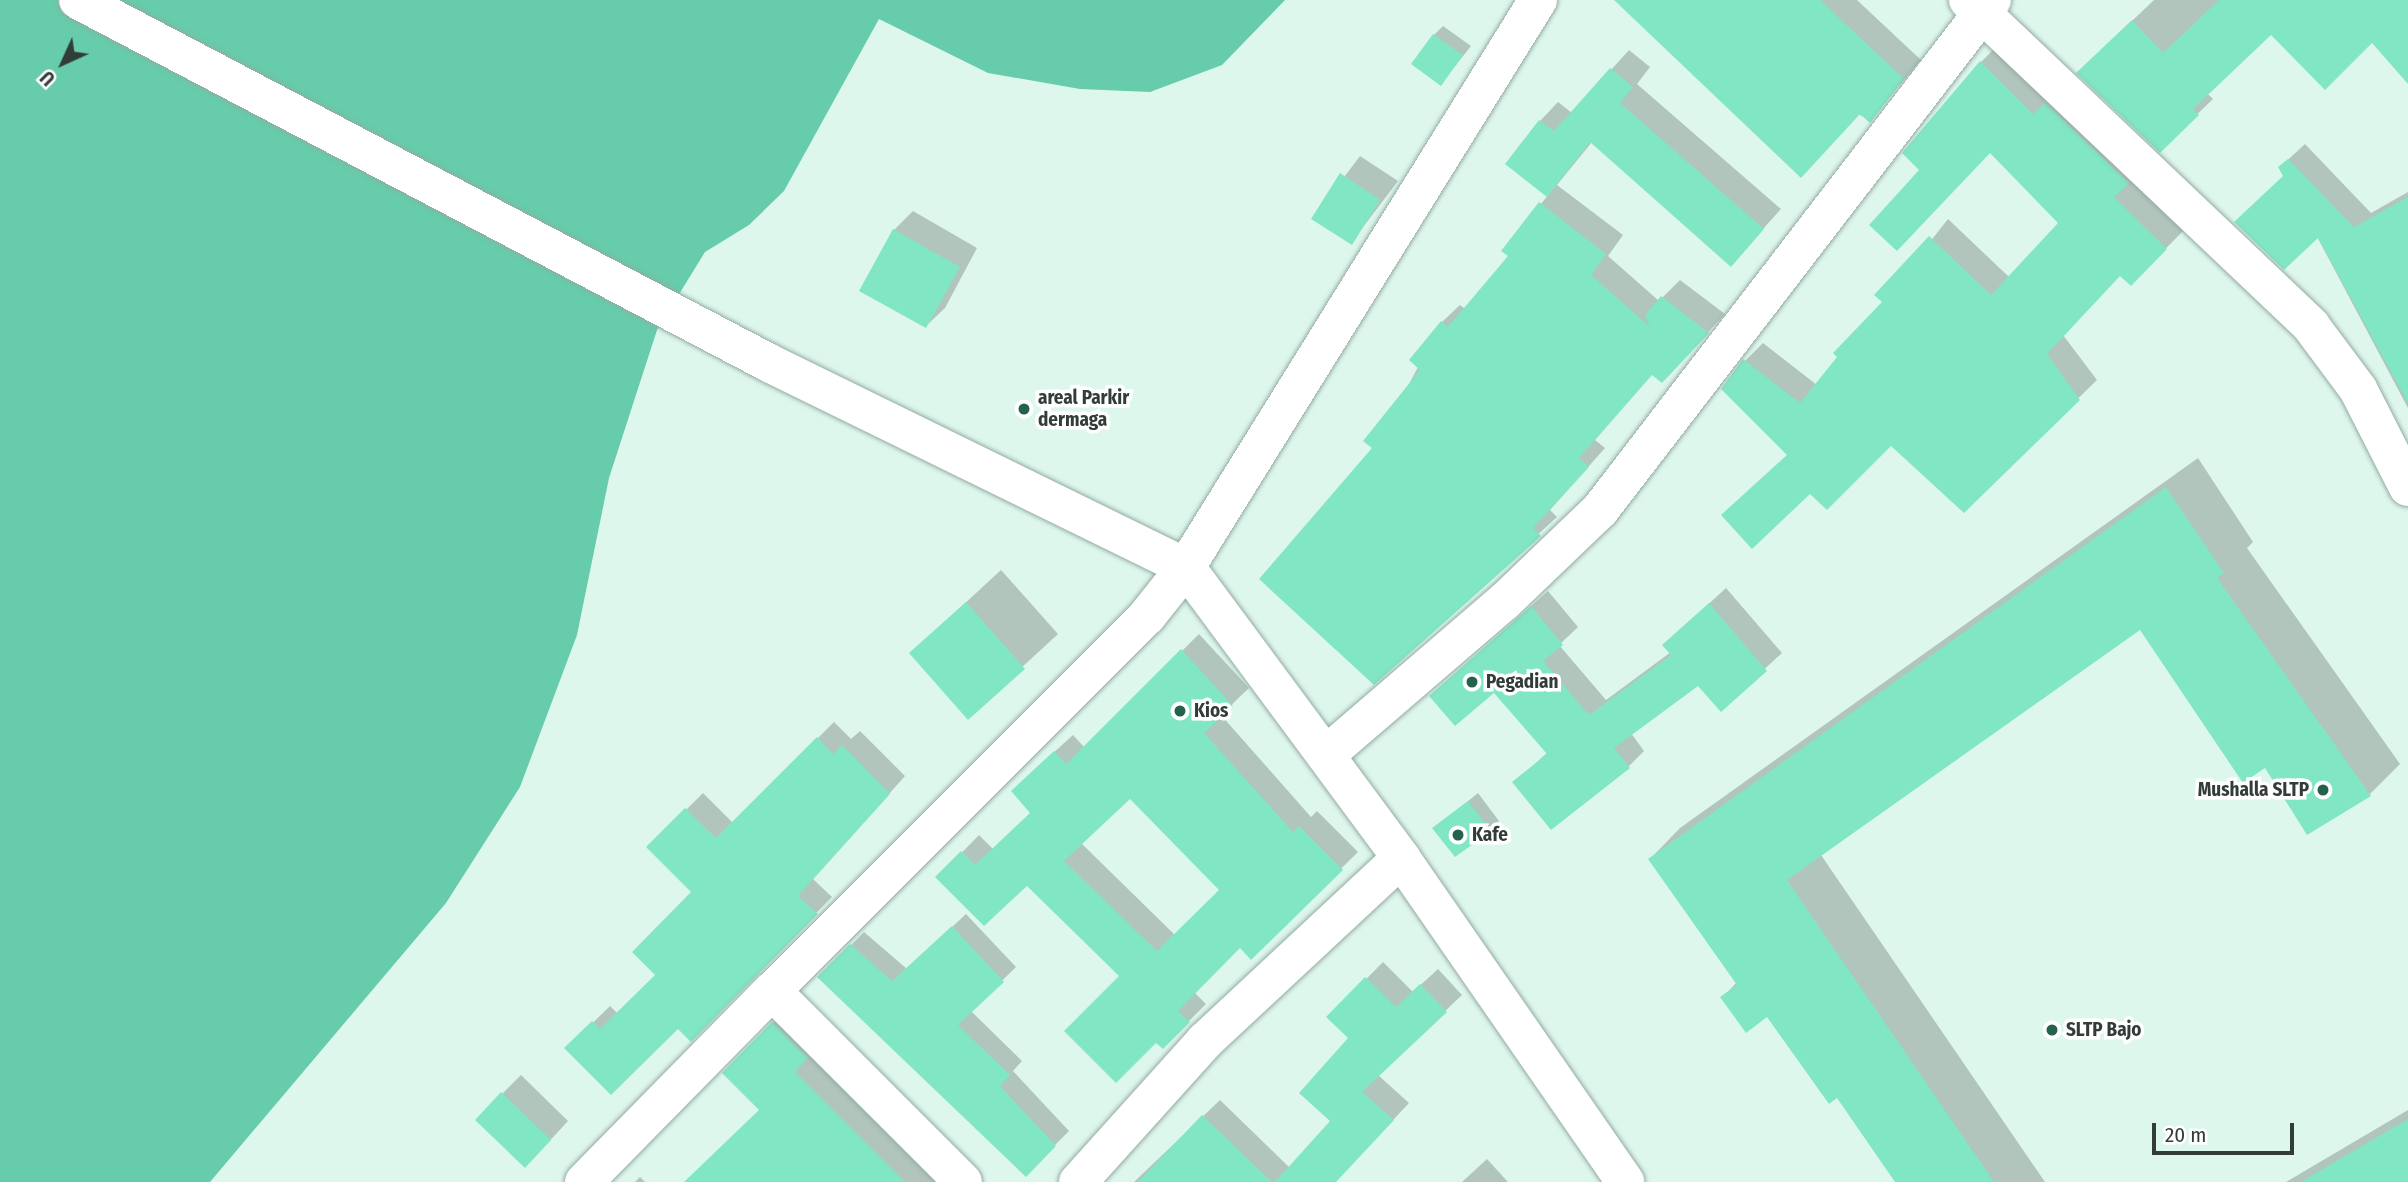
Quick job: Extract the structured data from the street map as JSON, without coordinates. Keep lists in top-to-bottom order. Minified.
{"places":["areal Parkir dermaga","Pegadian","Kios","Mushalla SLTP","Kafe","SLTP Bajo"],"scale_bar":"20 m","north":"bottom left"}
